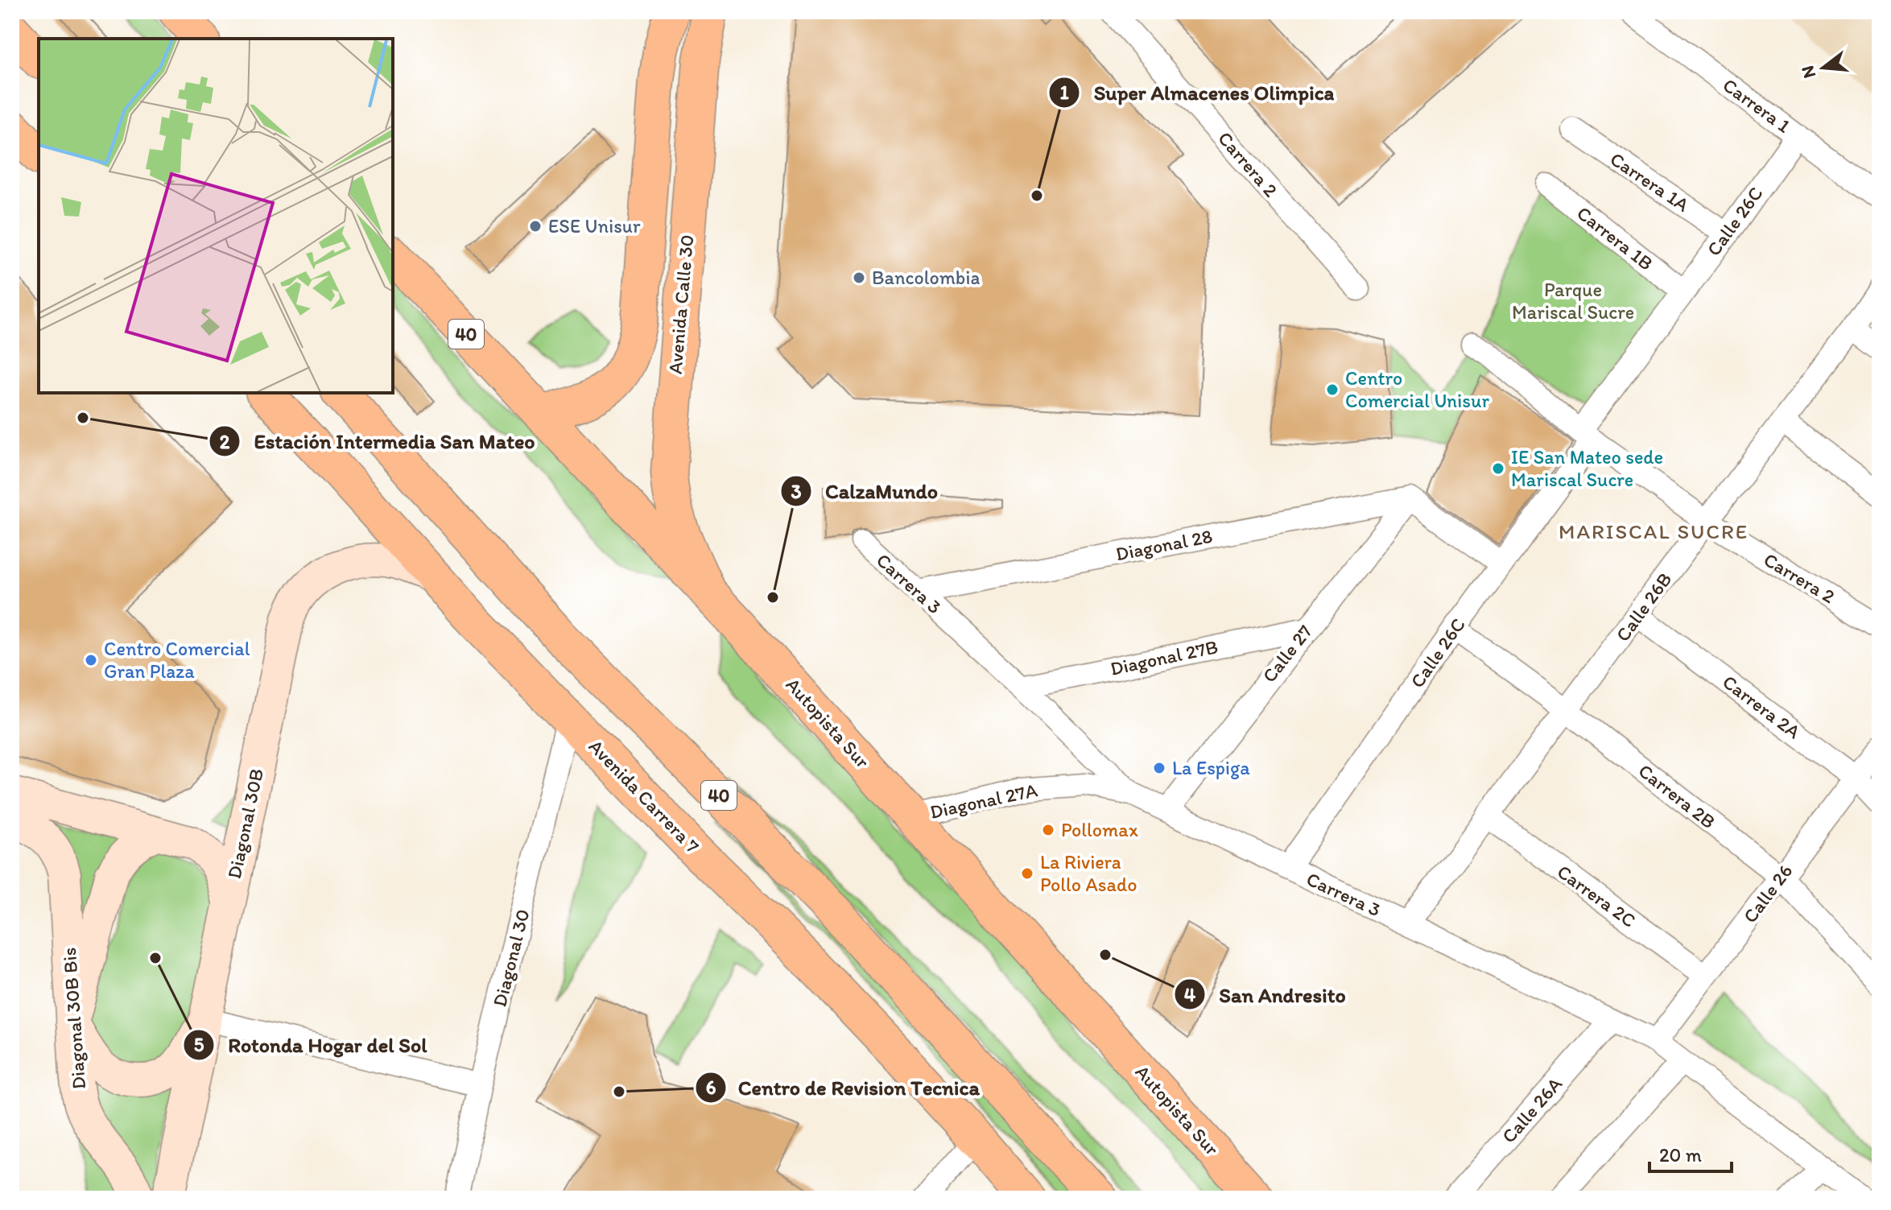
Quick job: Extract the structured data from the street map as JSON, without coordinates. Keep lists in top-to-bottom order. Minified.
{"streets":{"main road":["Avenida Calle 30","40","Autopista Sur","Avenida Carrera 7","Diagonal 30B","Diagonal 30B Bis"],"street":["Carrera 1","Carrera 2","Carrera 1A","Calle 26C","Carrera 1B","Diagonal 28","Carrera 3","Calle 26B","Calle 27","Diagonal 27B","Carrera 2A","Carrera 2B","Diagonal 27A","Calle 26","Carrera 2C","Diagonal 30","Calle 26A"]},"crossings":[["Carrera 1","Calle 26C"],["Carrera 2","Calle 26C"],["Carrera 2","Calle 26B"],["Carrera 1A","Calle 26C"],["Calle 26C","Carrera 1B"],["Calle 26C","Carrera 3"],["Calle 26C","Carrera 2B"],["Avenida Calle 30","Autopista Sur"],["Diagonal 28","Carrera 3"],["Diagonal 28","Calle 27"],["Carrera 3","Calle 26B"],["Carrera 3","Calle 27"],["Carrera 3","Diagonal 27B"],["Carrera 3","Diagonal 27A"],["Carrera 3","Calle 26"],["Carrera 3","Calle 26A"],["Calle 26B","Carrera 2A"],["Calle 26B","Carrera 2B"],["Calle 26B","Carrera 2C"],["Calle 27","Diagonal 27B"],["Carrera 2A","Calle 26"],["Autopista Sur","Diagonal 27A"],["Avenida Carrera 7","Diagonal 30B"],["Avenida Carrera 7","Diagonal 30"],["Carrera 2B","Calle 26"],["Calle 26","Carrera 2C"]],"districts":["MARISCAL SUCRE"],"parks":["Parque Mariscal Sucre"],"places":["Super Almacenes Olimpica","ESE Unisur","Bancolombia","Centro Comercial Unisur","Estación Intermedia San Mateo","IE San Mateo sede Mariscal Sucre","CalzaMundo","Centro Comercial Gran Plaza","La Espiga","Pollomax","La Riviera Pollo Asado","San Andresito","Rotonda Hogar del Sol","Centro de Revision Tecnica"],"scale_bar":"20 m","north":"left"}
